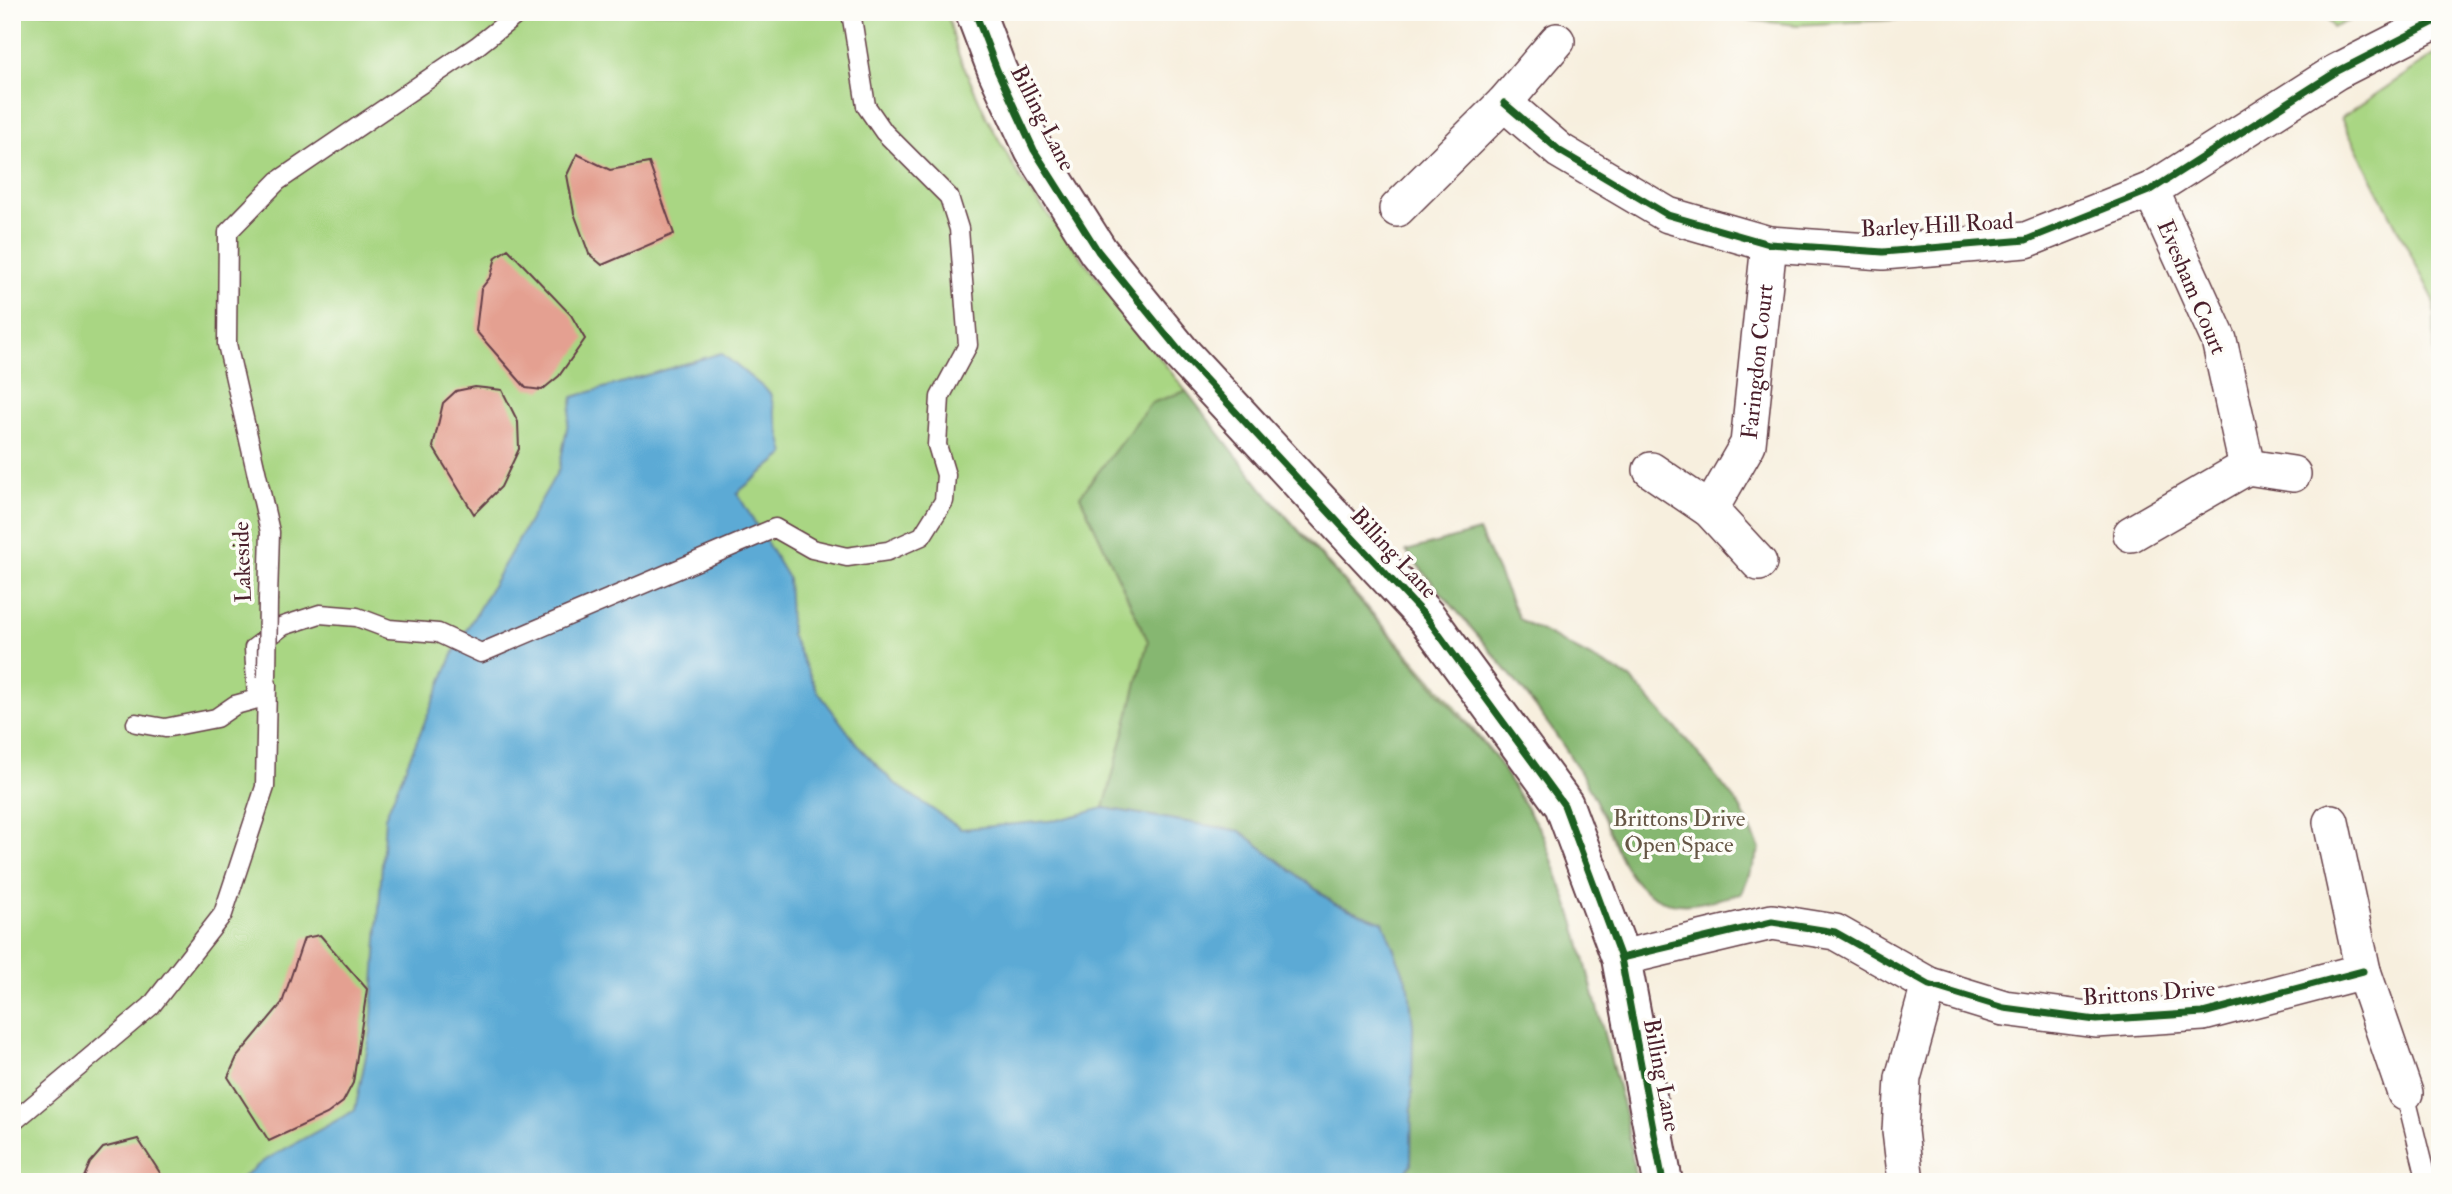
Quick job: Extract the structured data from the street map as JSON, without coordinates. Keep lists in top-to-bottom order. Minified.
{"streets":{"street":["Billing Lane","Barley Hill Road","Evesham Court","Faringdon Court","Brittons Drive"],"lane":["Lakeside"]},"crossings":[["Billing Lane","Brittons Drive"],["Barley Hill Road","Evesham Court"],["Barley Hill Road","Faringdon Court"]],"parks":["Brittons Drive Open Space"]}
